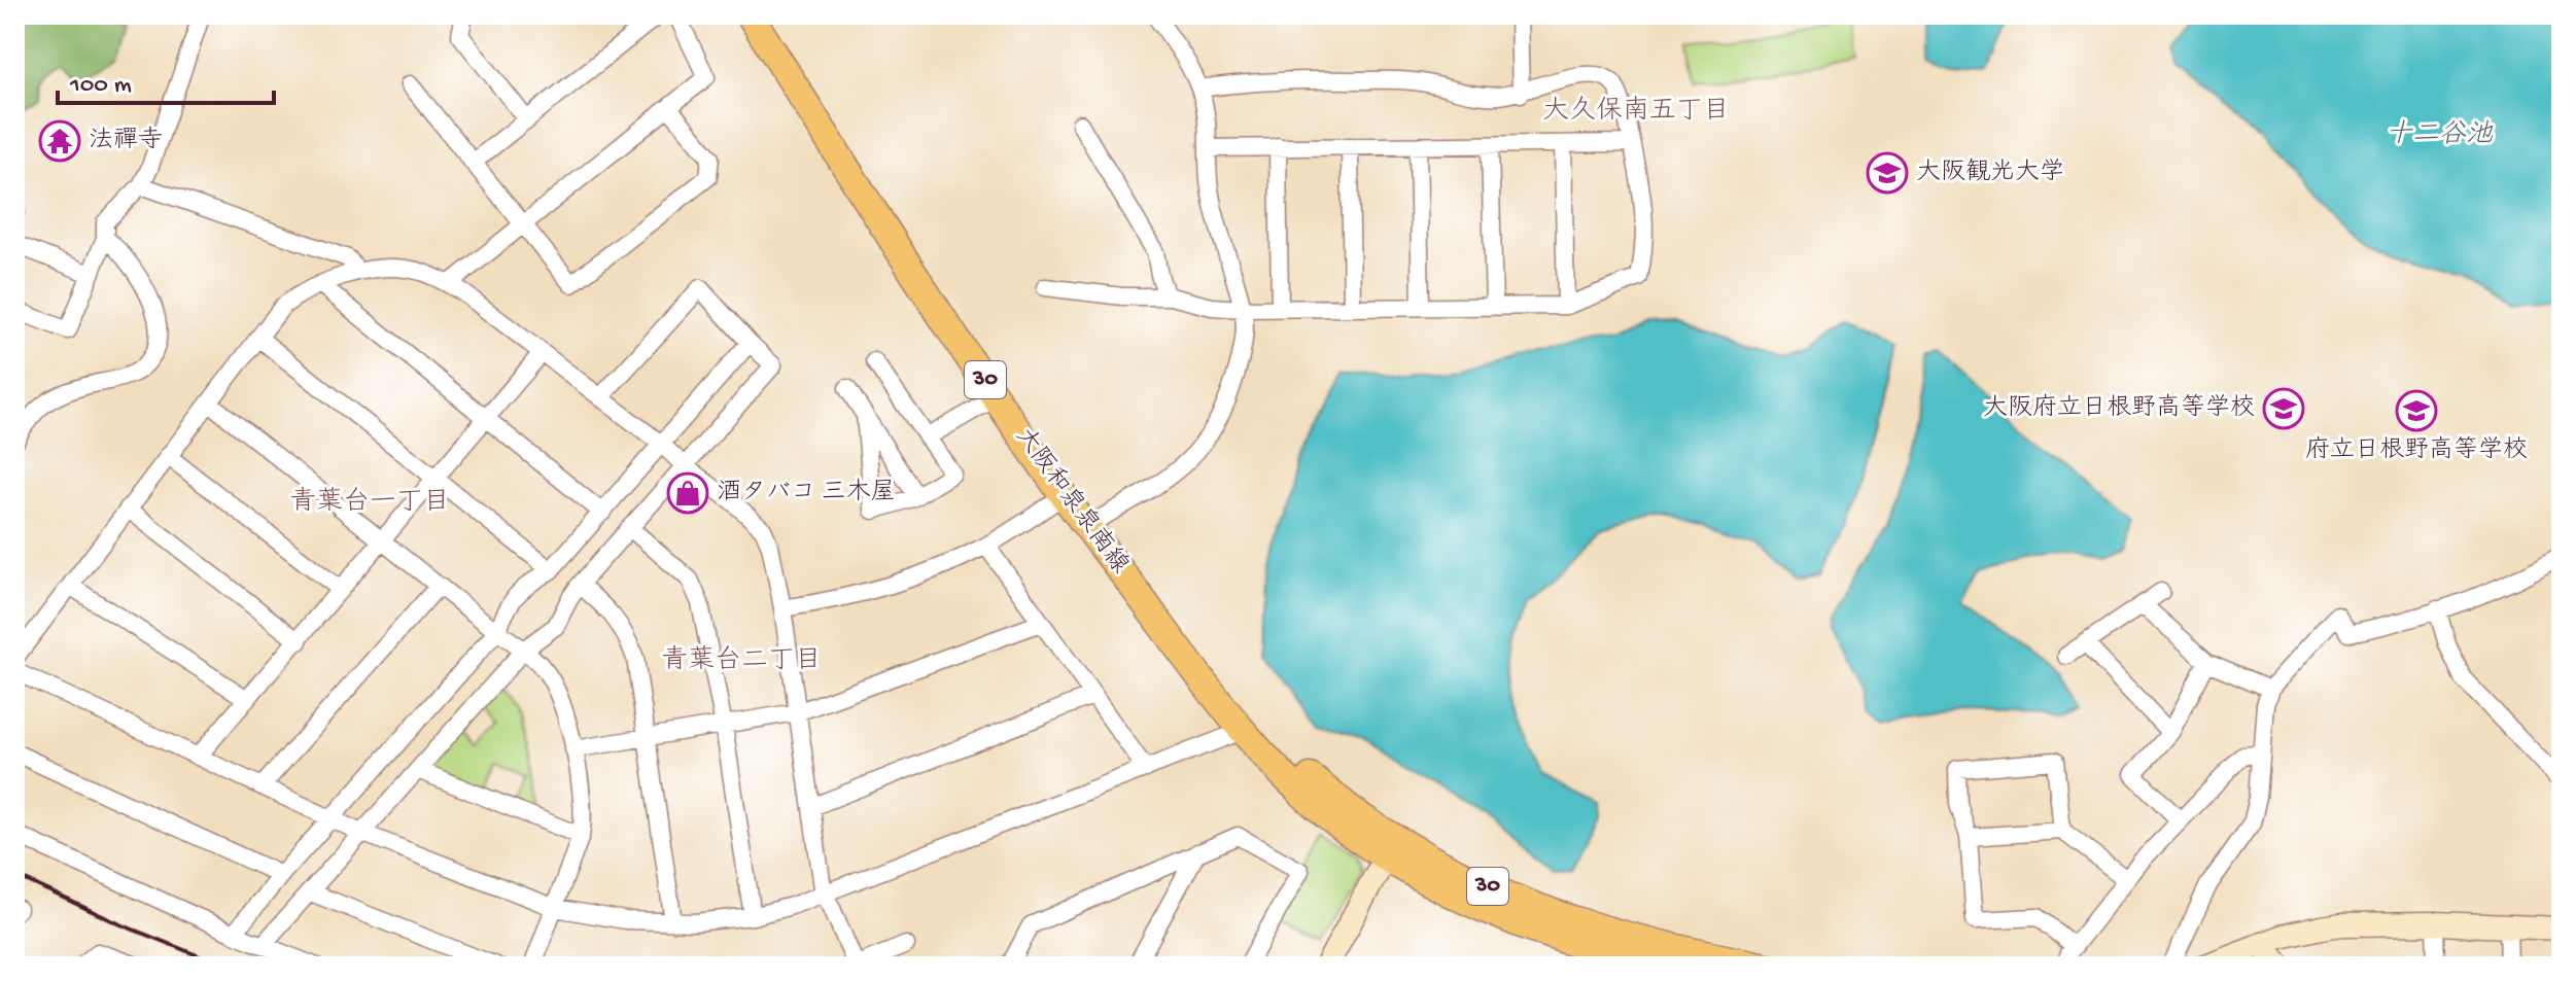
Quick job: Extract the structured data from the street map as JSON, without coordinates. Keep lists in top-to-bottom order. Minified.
{"streets":{"main road":["30","大阪和泉泉南線"]},"districts":["大久保南五丁目","青葉台一丁目","青葉台二丁目"],"water":["十二谷池"],"places":{"temple":["法禪寺"],"school or university":["大阪観光大学","大阪府立日根野高等学校","府立日根野高等学校"],"shop":["酒タバコ 三木屋"]},"scale_bar":"100 m"}
